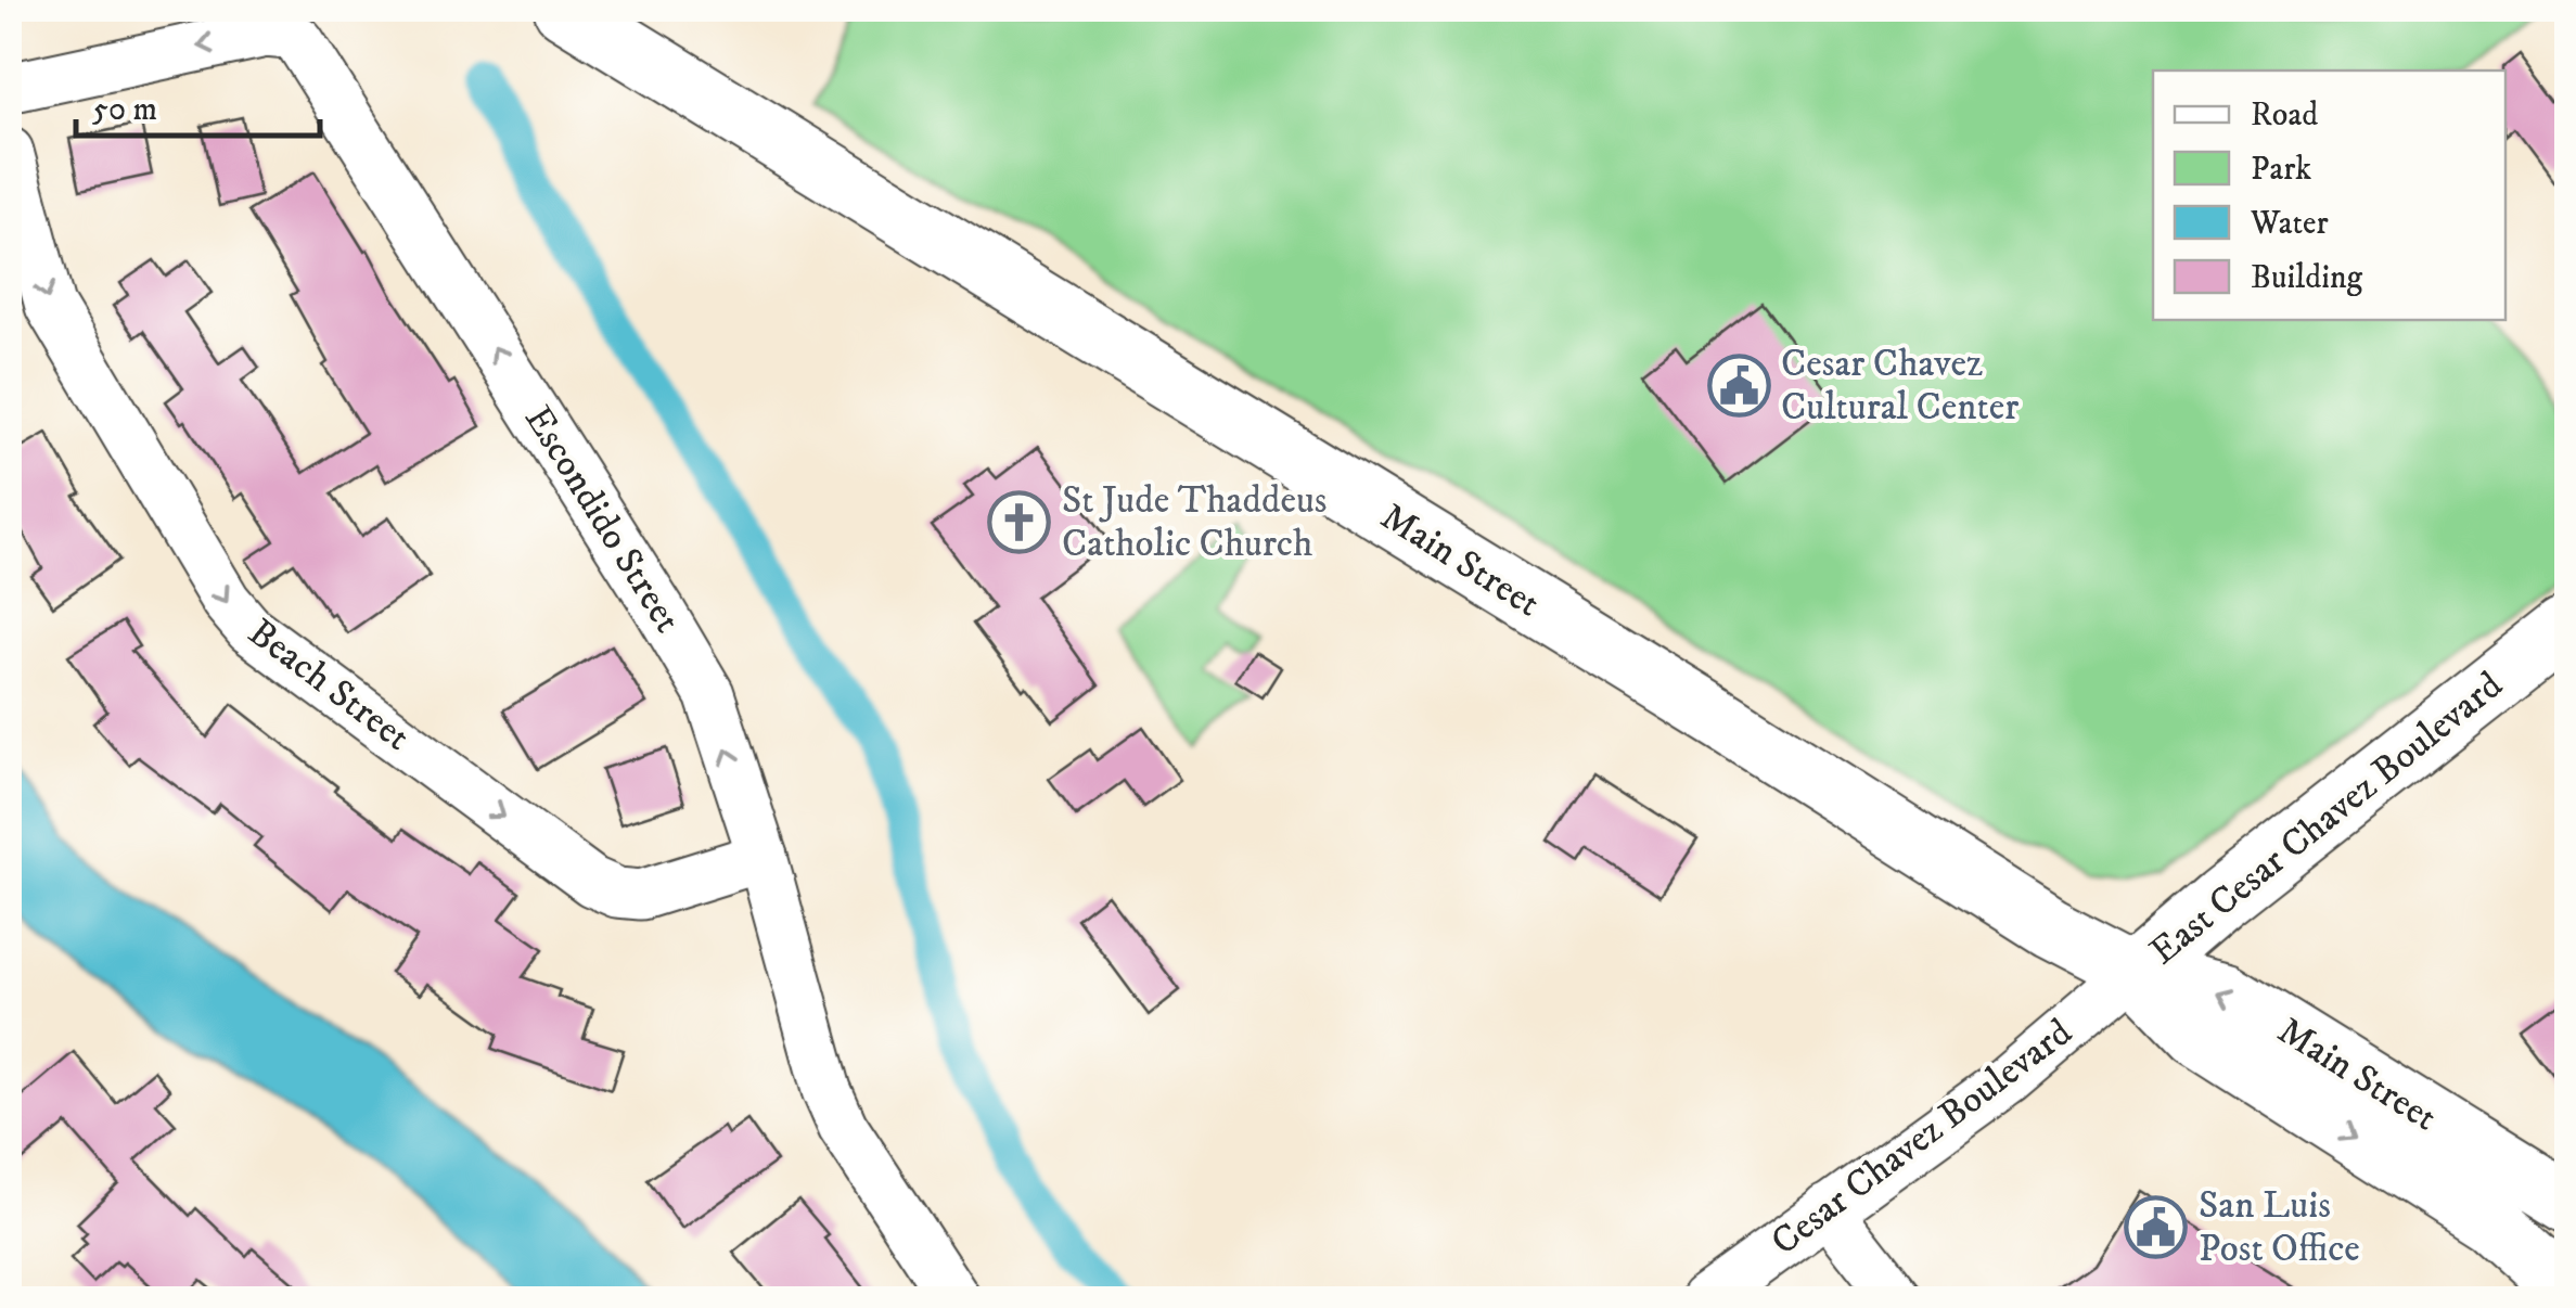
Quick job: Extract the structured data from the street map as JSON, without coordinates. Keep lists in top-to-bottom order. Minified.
{"streets":{"highway":["Main Street","East Cesar Chavez Boulevard"],"street":["Escondido Street","Beach Street","Cesar Chavez Boulevard"]},"crossings":[["Escondido Street","Beach Street"],["Main Street","East Cesar Chavez Boulevard"],["Main Street","Cesar Chavez Boulevard"],["East Cesar Chavez Boulevard","Cesar Chavez Boulevard"]],"one_way":["Escondido Street","Beach Street"],"places":{"public building":["Cesar Chavez Cultural Center","San Luis Post Office"],"church":["St Jude Thaddeus Catholic Church"]},"legend":["Road","Park","Water","Building"],"scale_bar":"50 m"}
